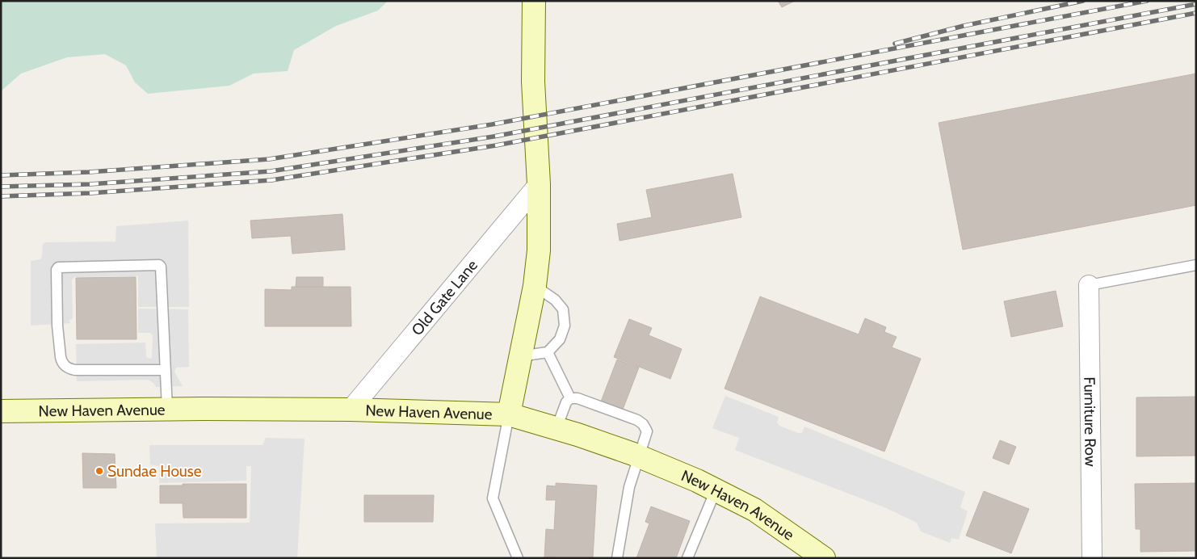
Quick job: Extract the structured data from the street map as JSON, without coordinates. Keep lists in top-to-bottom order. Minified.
{"streets":{"main road":["New Haven Avenue"],"street":["Old Gate Lane","Furniture Row"]},"crossings":[["Old Gate Lane","New Haven Avenue"]],"places":["Sundae House"]}
